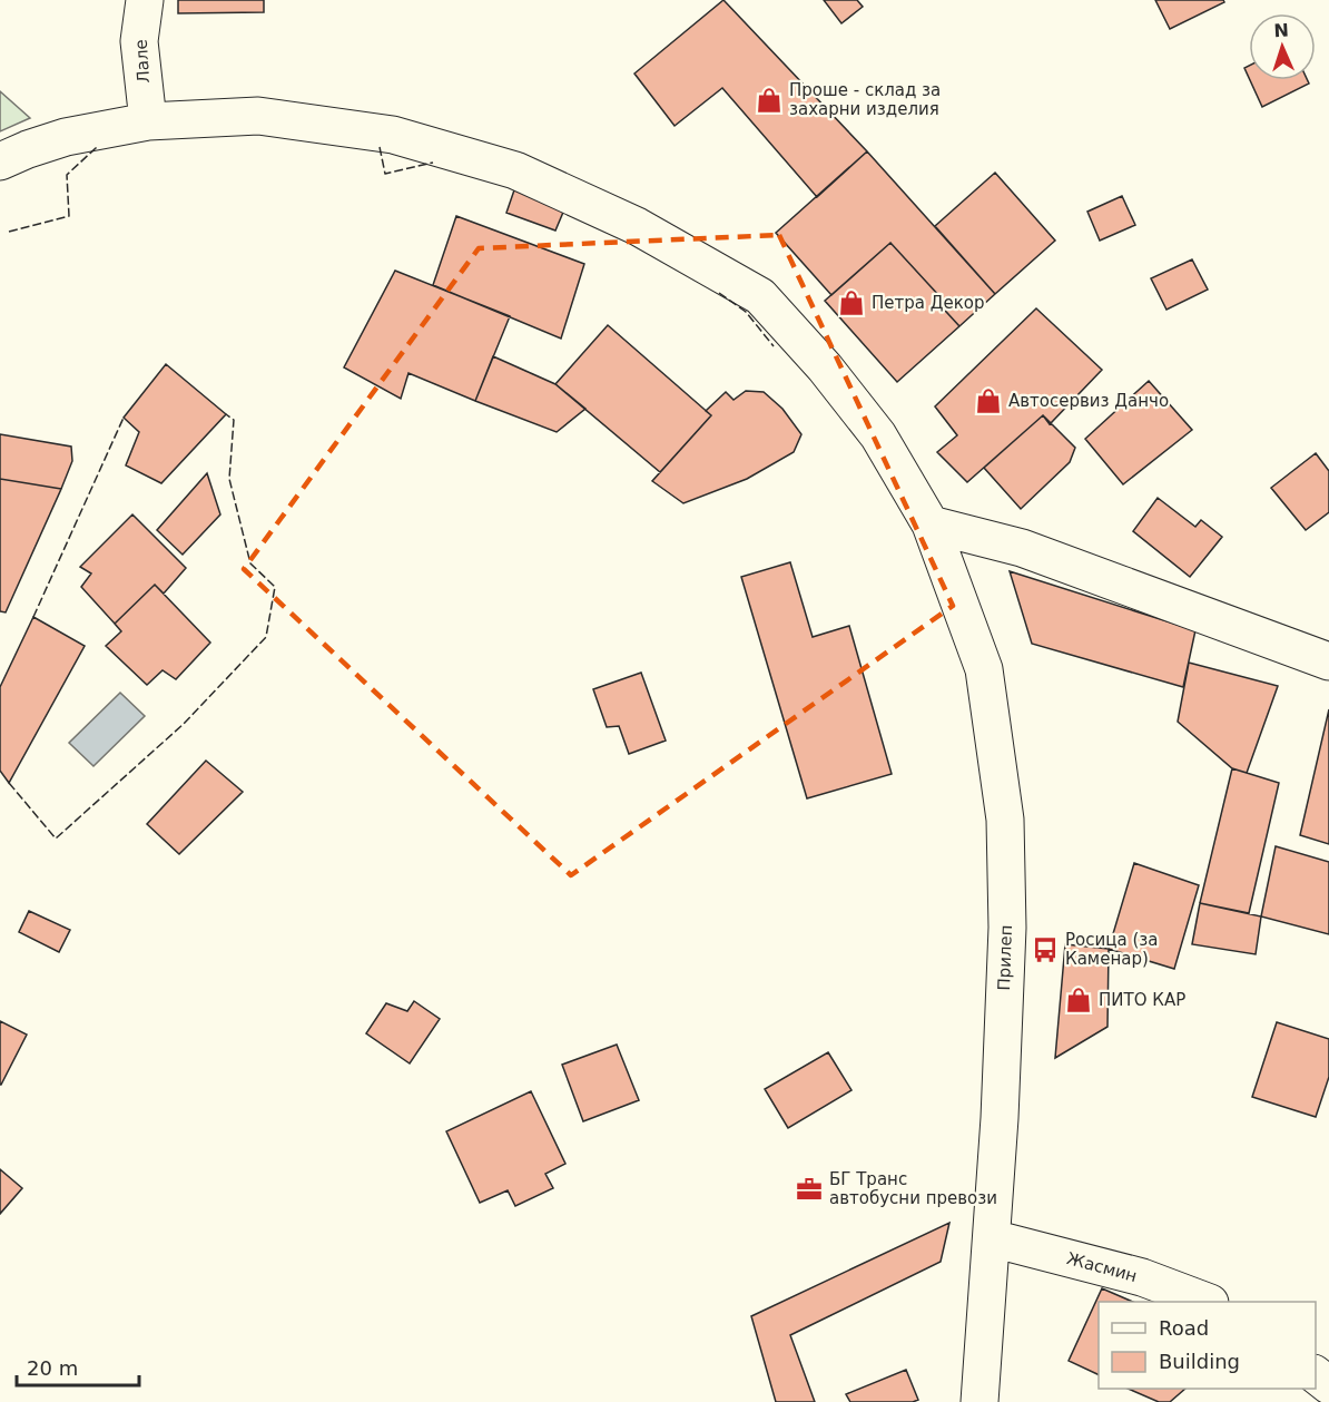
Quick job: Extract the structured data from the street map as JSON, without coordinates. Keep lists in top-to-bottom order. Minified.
{"streets":{"street":["Лале","Прилеп","Жасмин"]},"crossings":[["Лале","Прилеп"],["Прилеп","Жасмин"]],"places":{"shop":["Проше - склад за захарни изделия","Петра Декор","Автосервиз Данчо","ПИТО КАР"],"bus stop":["Росица (за Каменар)"],"office":["БГ Транс автобусни превози"]},"legend":["Road","Building"],"scale_bar":"20 m","north":"top"}
